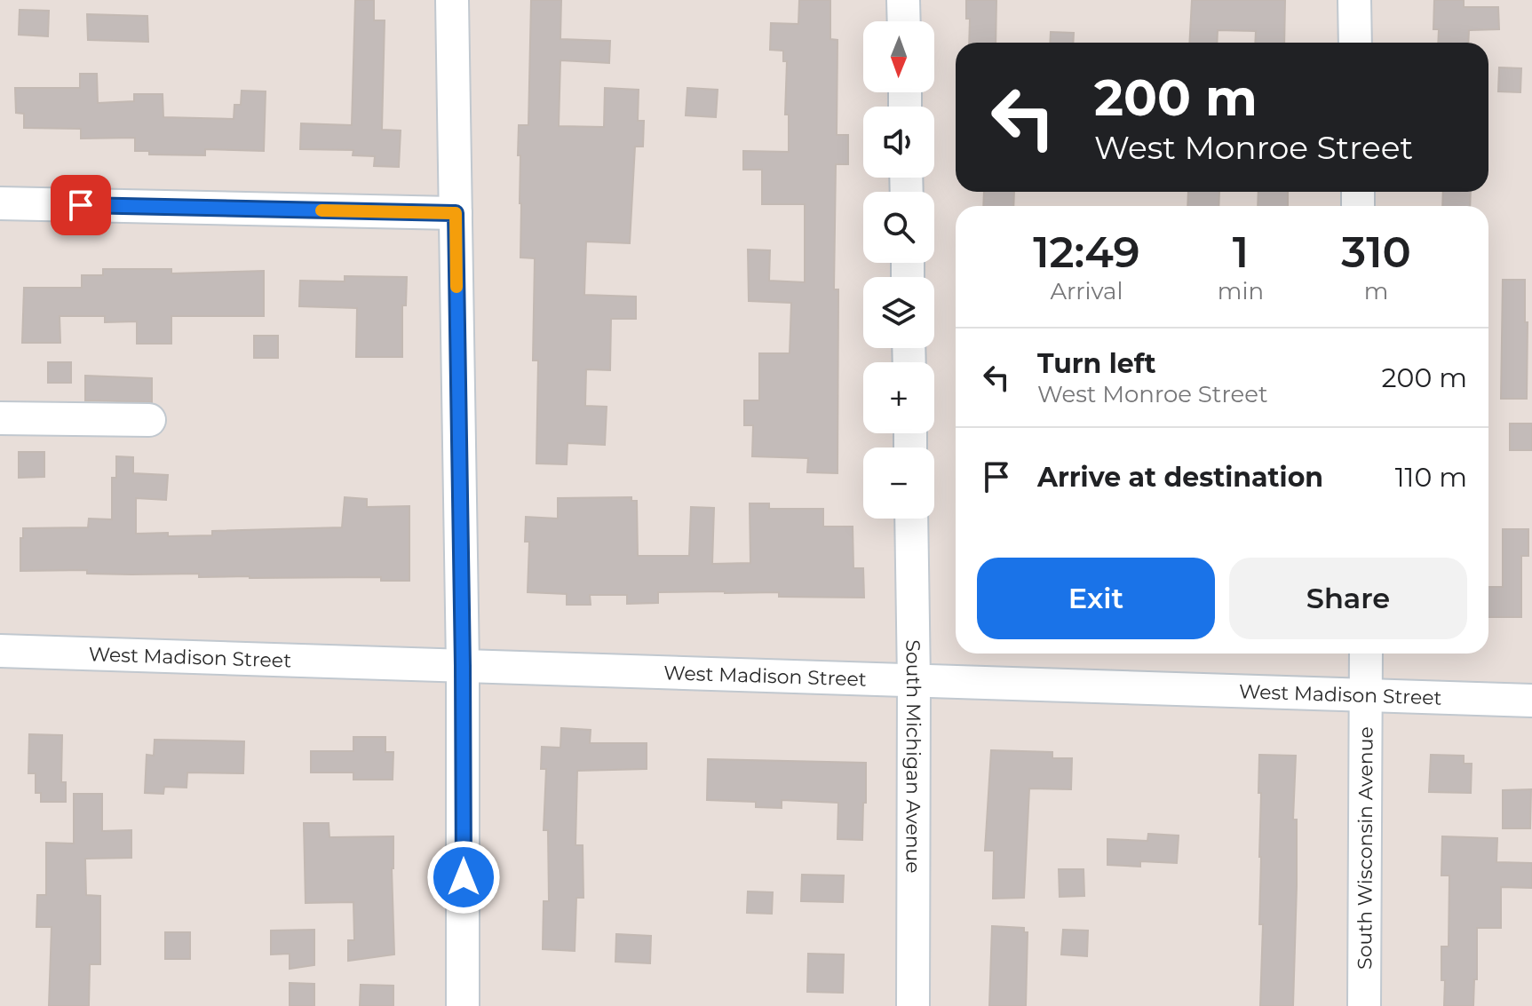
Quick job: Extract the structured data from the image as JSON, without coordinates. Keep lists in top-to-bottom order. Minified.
{"streets":{"street":["West Madison Street","South Michigan Avenue","South Wisconsin Avenue"]},"crossings":[["West Madison Street","South Michigan Avenue"],["West Madison Street","South Wisconsin Avenue"]],"north":"bottom","page":{"map_buttons":["+","−"],"turn":["200 m","West Monroe Street"],"eta":["12:49","Arrival","1","min","310","m"],"list":[{"name":"Turn left","note":"West Monroe Street","value":"200 m"},{"name":"Arrive at destination","value":"110 m"}],"buttons":["Exit","Share"]}}
